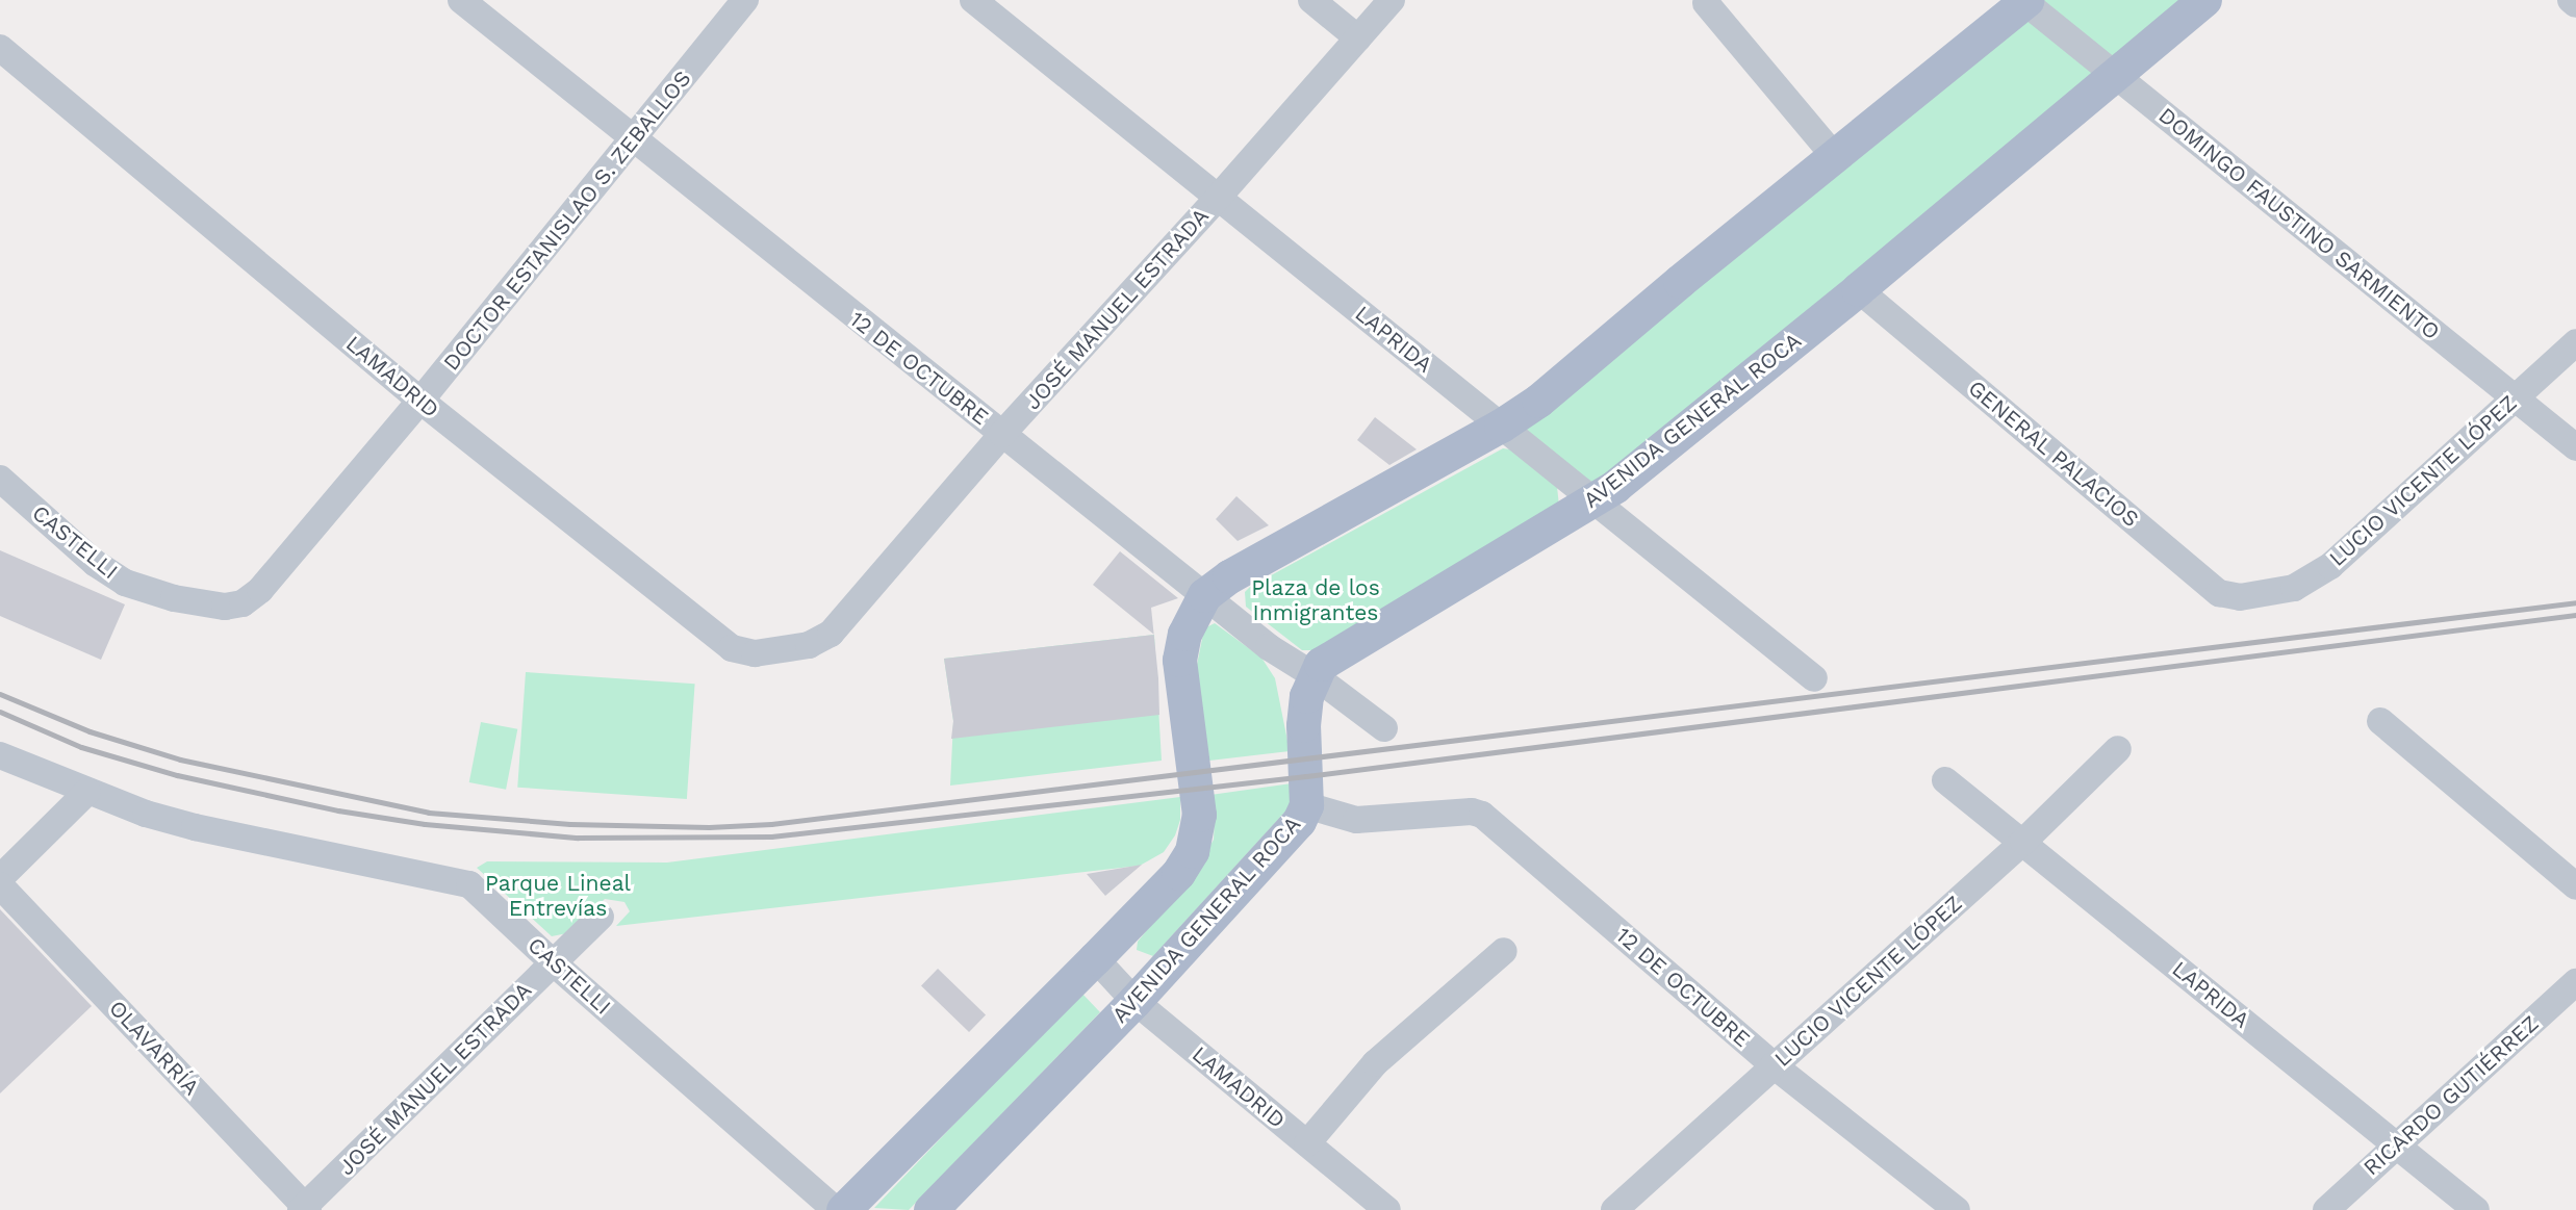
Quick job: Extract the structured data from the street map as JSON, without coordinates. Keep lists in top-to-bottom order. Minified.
{"streets":{"main road":["AVENIDA GENERAL ROCA"],"street":["DOCTOR ESTANISLAO S. ZEBALLOS","DOMINGO FAUSTINO SARMIENTO","JOSÉ MANUEL ESTRADA","LAPRIDA","12 DE OCTUBRE","LAMADRID","GENERAL PALACIOS","LUCIO VICENTE LÓPEZ","CASTELLI","OLAVARRÍA","RICARDO GUTIÉRREZ"]},"crossings":[["DOCTOR ESTANISLAO S. ZEBALLOS","12 DE OCTUBRE"],["DOCTOR ESTANISLAO S. ZEBALLOS","LAMADRID"],["DOCTOR ESTANISLAO S. ZEBALLOS","CASTELLI"],["DOMINGO FAUSTINO SARMIENTO","AVENIDA GENERAL ROCA"],["DOMINGO FAUSTINO SARMIENTO","LUCIO VICENTE LÓPEZ"],["JOSÉ MANUEL ESTRADA","LAPRIDA"],["JOSÉ MANUEL ESTRADA","12 DE OCTUBRE"],["JOSÉ MANUEL ESTRADA","LAMADRID"],["JOSÉ MANUEL ESTRADA","CASTELLI"],["JOSÉ MANUEL ESTRADA","OLAVARRÍA"],["LAPRIDA","AVENIDA GENERAL ROCA"],["LAPRIDA","LUCIO VICENTE LÓPEZ"],["LAPRIDA","RICARDO GUTIÉRREZ"],["12 DE OCTUBRE","AVENIDA GENERAL ROCA"],["12 DE OCTUBRE","LUCIO VICENTE LÓPEZ"],["LAMADRID","AVENIDA GENERAL ROCA"],["AVENIDA GENERAL ROCA","GENERAL PALACIOS"],["GENERAL PALACIOS","LUCIO VICENTE LÓPEZ"]],"parks":["Plaza de los Inmigrantes","Parque Lineal Entrevías"]}
